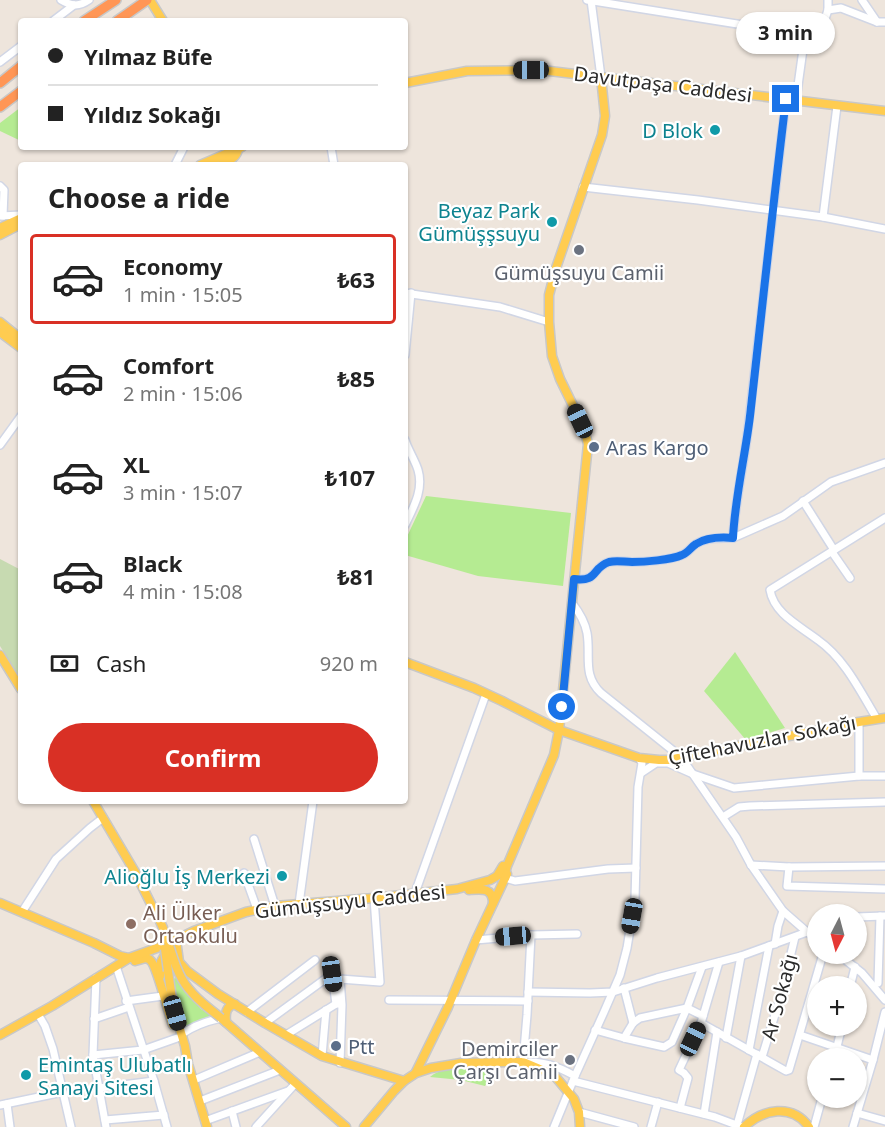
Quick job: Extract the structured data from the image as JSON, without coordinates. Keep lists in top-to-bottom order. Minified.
{"streets":{"main road":["Davutpaşa Caddesi","Çiftehavuzlar Sokağı","Gümüşsuyu Caddesi"],"street":["Ar Sokağı"]},"places":["D Blok","Beyaz Park Gümüşşsuyu","Gümüşsuyu Camii","Aras Kargo","Alioğlu İş Merkezi","Ali Ülker Ortaokulu","Ptt","Demirciler Çarşı Camii","Emintaş Ulubatlı Sanayi Sitesi"],"north":"bottom","page":{"bubble":"3 min","banner":["Yılmaz Büfe","Yıldız Sokağı"],"heading":"Choose a ride","list":[{"name":"Economy","note":"1 min · 15:05","value":"₺63"},{"name":"Comfort","note":"2 min · 15:06","value":"₺85"},{"name":"XL","note":"3 min · 15:07","value":"₺107"},{"name":"Black","note":"4 min · 15:08","value":"₺81"}],"pay":["Cash","920 m"],"buttons":"Confirm","map_buttons":["+","−"]}}
